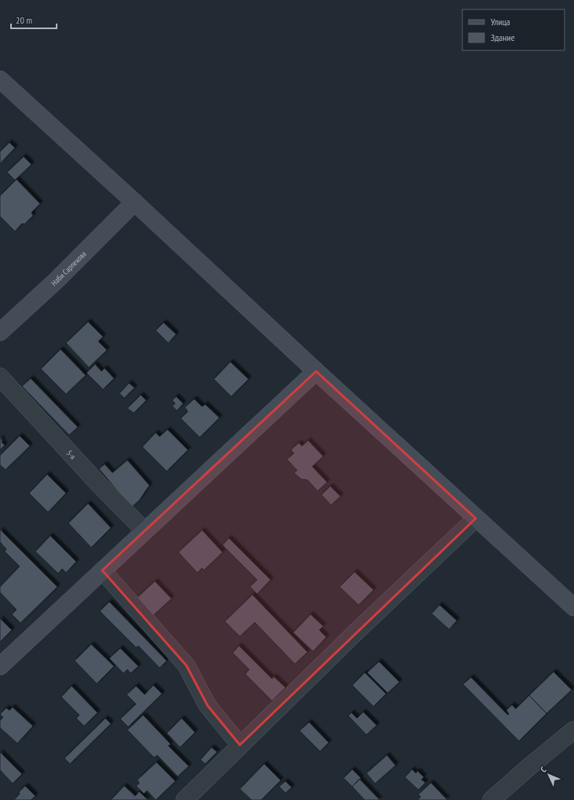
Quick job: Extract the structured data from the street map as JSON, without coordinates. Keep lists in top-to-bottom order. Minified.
{"streets":{"street":["Наби Сарпекова","5-я"]},"legend":["Улица","Здание"],"scale_bar":"20 m","north":"top left"}
